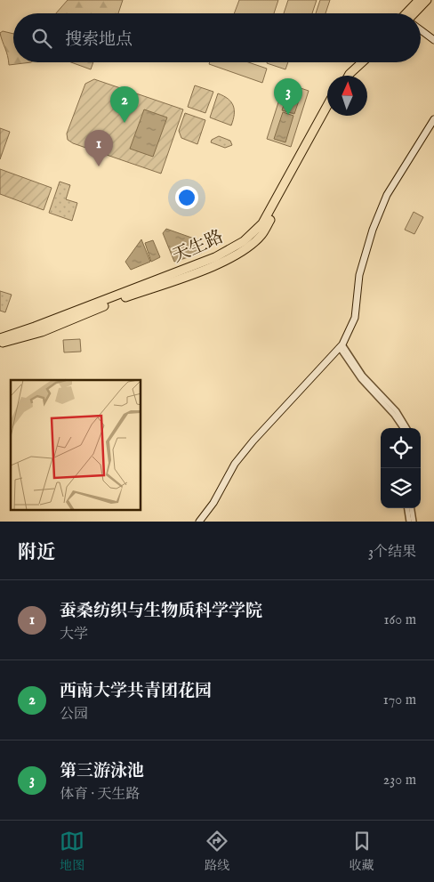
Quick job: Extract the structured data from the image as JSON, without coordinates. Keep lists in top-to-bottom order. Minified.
{"streets":{"highway":["天生路"]},"north":"top","page":{"search":"搜索地点","pins":["3","2","1"],"heading":["附近","3个结果"],"list":[{"mark":"1","name":"蚕桑纺织与生物质科学学院","note":"大学","value":"160 m"},{"mark":"2","name":"西南大学共青团花园","note":"公园","value":"170 m"},{"mark":"3","name":"第三游泳池","note":"体育 · 天生路","value":"230 m"}],"nav":["地图","路线","收藏"]}}
